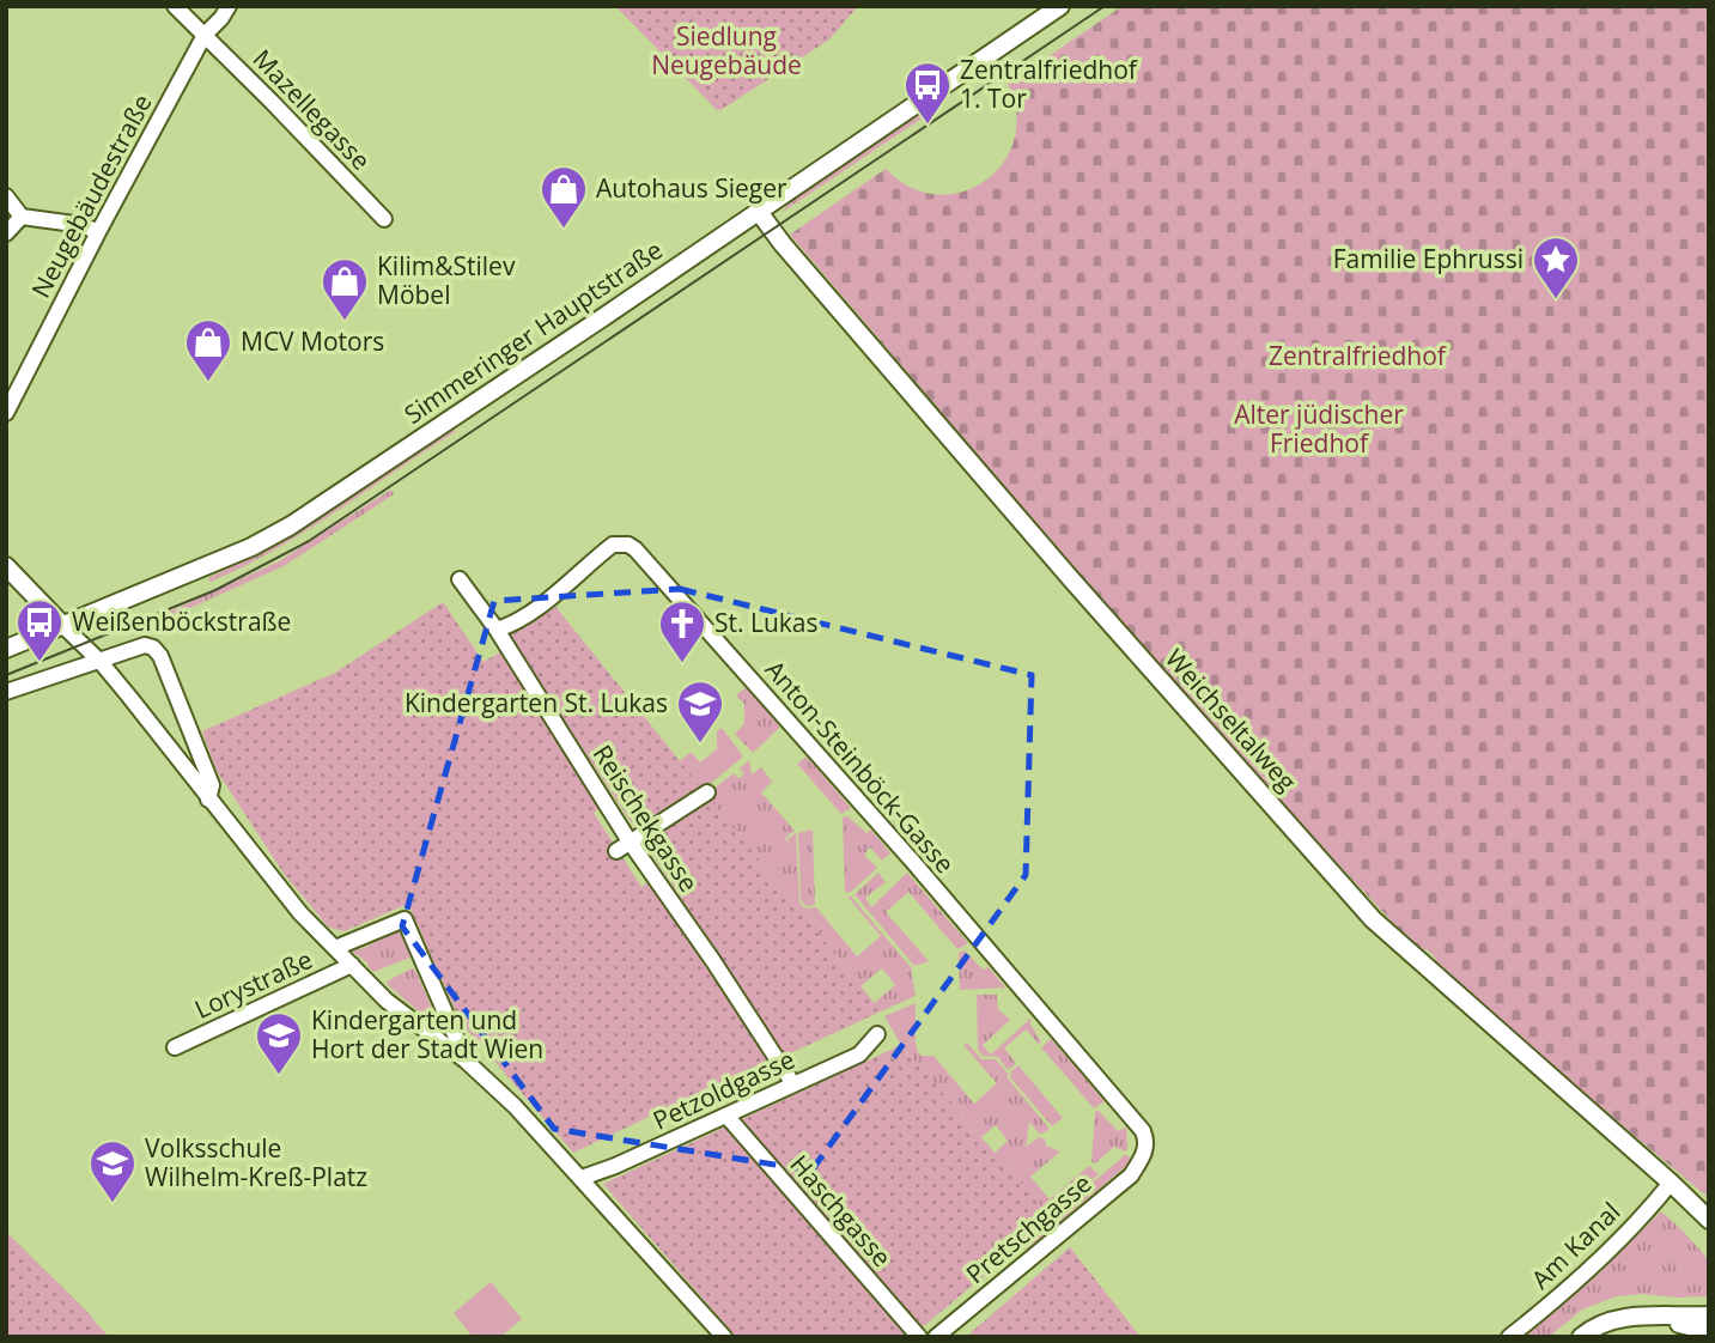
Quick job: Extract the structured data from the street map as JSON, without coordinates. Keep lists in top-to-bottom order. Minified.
{"streets":{"main road":["Simmeringer Hauptstraße","Weichseltalweg"],"street":["Mazellegasse","Neugebäudestraße","Anton-Steinböck-Gasse","Reischekgasse","Lorystraße","Petzoldgasse","Haschgasse","Pretschgasse","Am Kanal"]},"crossings":[["Mazellegasse","Neugebäudestraße"],["Simmeringer Hauptstraße","Weichseltalweg"],["Weichseltalweg","Am Kanal"],["Anton-Steinböck-Gasse","Reischekgasse"],["Anton-Steinböck-Gasse","Pretschgasse"],["Reischekgasse","Petzoldgasse"],["Petzoldgasse","Haschgasse"]],"parks":["Siedlung Neugebäude","Zentralfriedhof","Alter jüdischer Friedhof"],"places":{"bus stop":["Zentralfriedhof 1. Tor","Weißenböckstraße"],"shop":["Autohaus Sieger","Kilim&Stilev Möbel","MCV Motors"],"place":["Familie Ephrussi"],"church":["St. Lukas"],"school or university":["Kindergarten St. Lukas","Kindergarten und Hort der Stadt Wien","Volksschule Wilhelm-Kreß-Platz"]}}
